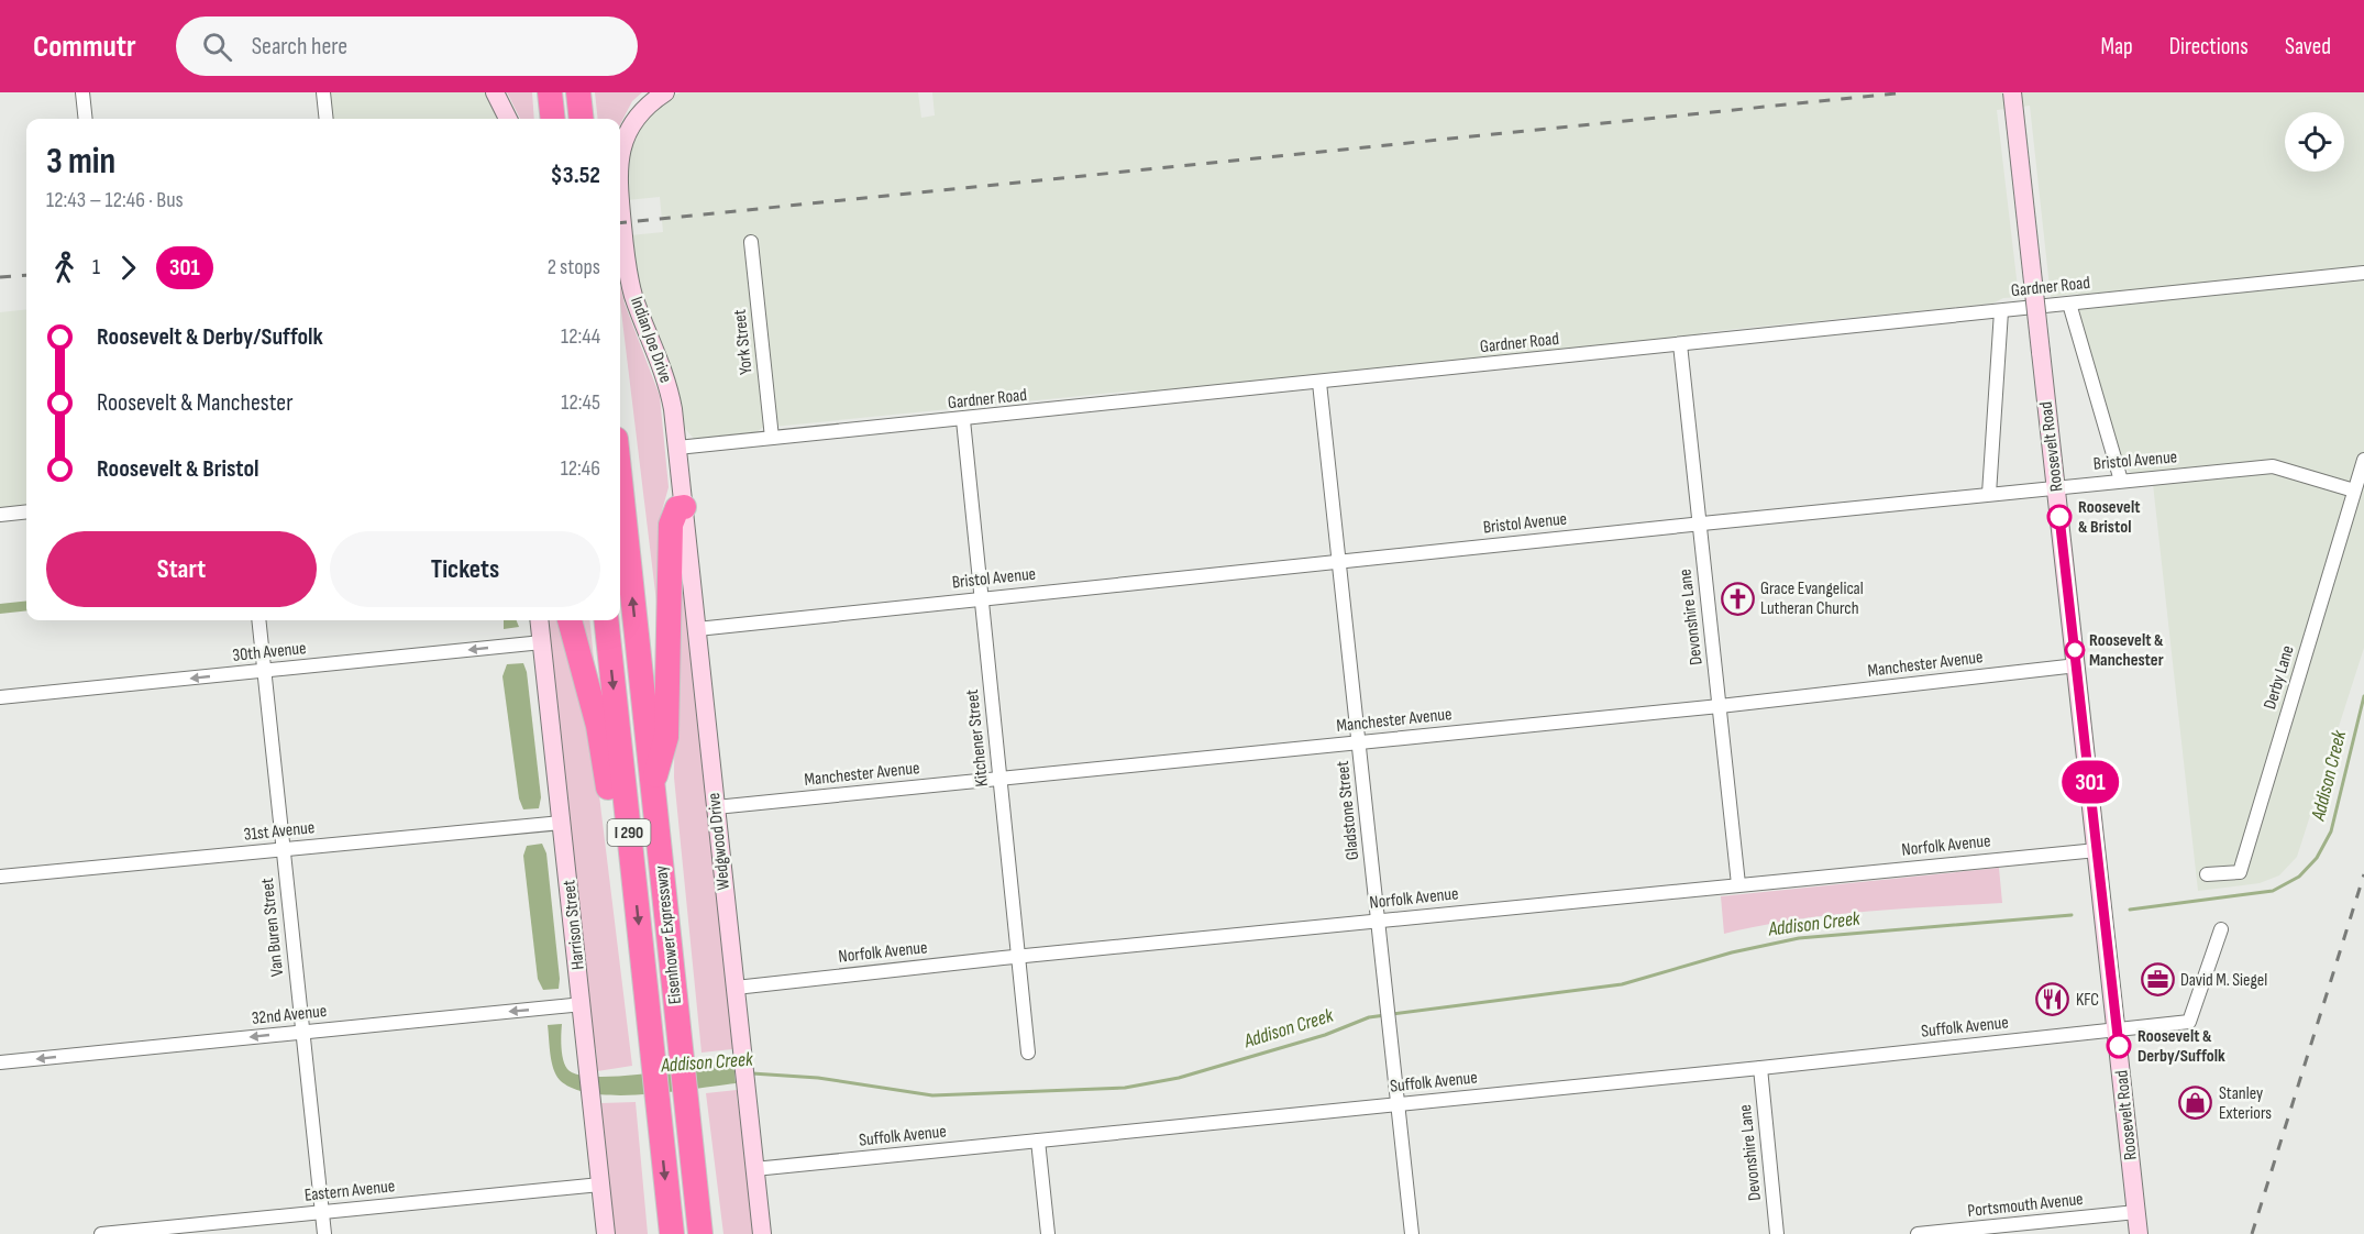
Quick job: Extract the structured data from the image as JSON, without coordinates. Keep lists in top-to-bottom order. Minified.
{"streets":{"highway":["I 290","Eisenhower Expressway"],"street":["Gardner Road","Indian Joe Drive","York Street","Roosevelt Road","Bristol Avenue","Devonshire Lane","30th Avenue","Manchester Avenue","Derby Lane","Kitchener Street","Gladstone Street","31st Avenue","Wedgwood Drive","Norfolk Avenue","Harrison Street","Van Buren Street","32nd Avenue","Suffolk Avenue","Eastern Avenue","Portsmouth Avenue"]},"crossings":[["Gardner Road","Indian Joe Drive"],["Gardner Road","York Street"],["Gardner Road","Devonshire Lane"],["Gardner Road","Kitchener Street"],["Gardner Road","Gladstone Street"],["Gardner Road","Wedgwood Drive"],["Indian Joe Drive","Wedgwood Drive"],["Roosevelt Road","Bristol Avenue"],["Roosevelt Road","Manchester Avenue"],["Roosevelt Road","Norfolk Avenue"],["Roosevelt Road","Suffolk Avenue"],["Roosevelt Road","Portsmouth Avenue"],["Bristol Avenue","Devonshire Lane"],["Bristol Avenue","Derby Lane"],["Bristol Avenue","Kitchener Street"],["Bristol Avenue","Gladstone Street"],["Bristol Avenue","Wedgwood Drive"],["Devonshire Lane","Manchester Avenue"],["Devonshire Lane","Norfolk Avenue"],["Devonshire Lane","Suffolk Avenue"],["30th Avenue","Harrison Street"],["30th Avenue","Van Buren Street"],["Manchester Avenue","Kitchener Street"],["Manchester Avenue","Gladstone Street"],["Manchester Avenue","Wedgwood Drive"],["Kitchener Street","Norfolk Avenue"],["Gladstone Street","Norfolk Avenue"],["Gladstone Street","Suffolk Avenue"],["31st Avenue","Harrison Street"],["31st Avenue","Van Buren Street"],["Wedgwood Drive","Norfolk Avenue"],["Wedgwood Drive","Suffolk Avenue"],["Harrison Street","32nd Avenue"],["Harrison Street","Eastern Avenue"],["Van Buren Street","32nd Avenue"],["Van Buren Street","Eastern Avenue"]],"one_way":["30th Avenue","32nd Avenue"],"water":["Addison Creek"],"places":{"other":["Roosevelt & Bristol","Roosevelt & Manchester","Roosevelt & Derby/Suffolk"],"church":["Grace Evangelical Lutheran Church"],"office":["David M. Siegel"],"restaurant":["KFC"],"shop":["Stanley Exteriors"]},"lines":["bus line 301"],"page":{"header":"Commutr","search":"Search here","nav":["Map","Directions","Saved"],"on_map":"301","heading":["3 min","12:43 – 12:46 · Bus","$3.52"],"legs":["1","301","2 stops"],"list":[{"name":"Roosevelt & Derby/Suffolk","value":"12:44"},{"name":"Roosevelt & Manchester","value":"12:45"},{"name":"Roosevelt & Bristol","value":"12:46"}],"buttons":["Start","Tickets"]}}
